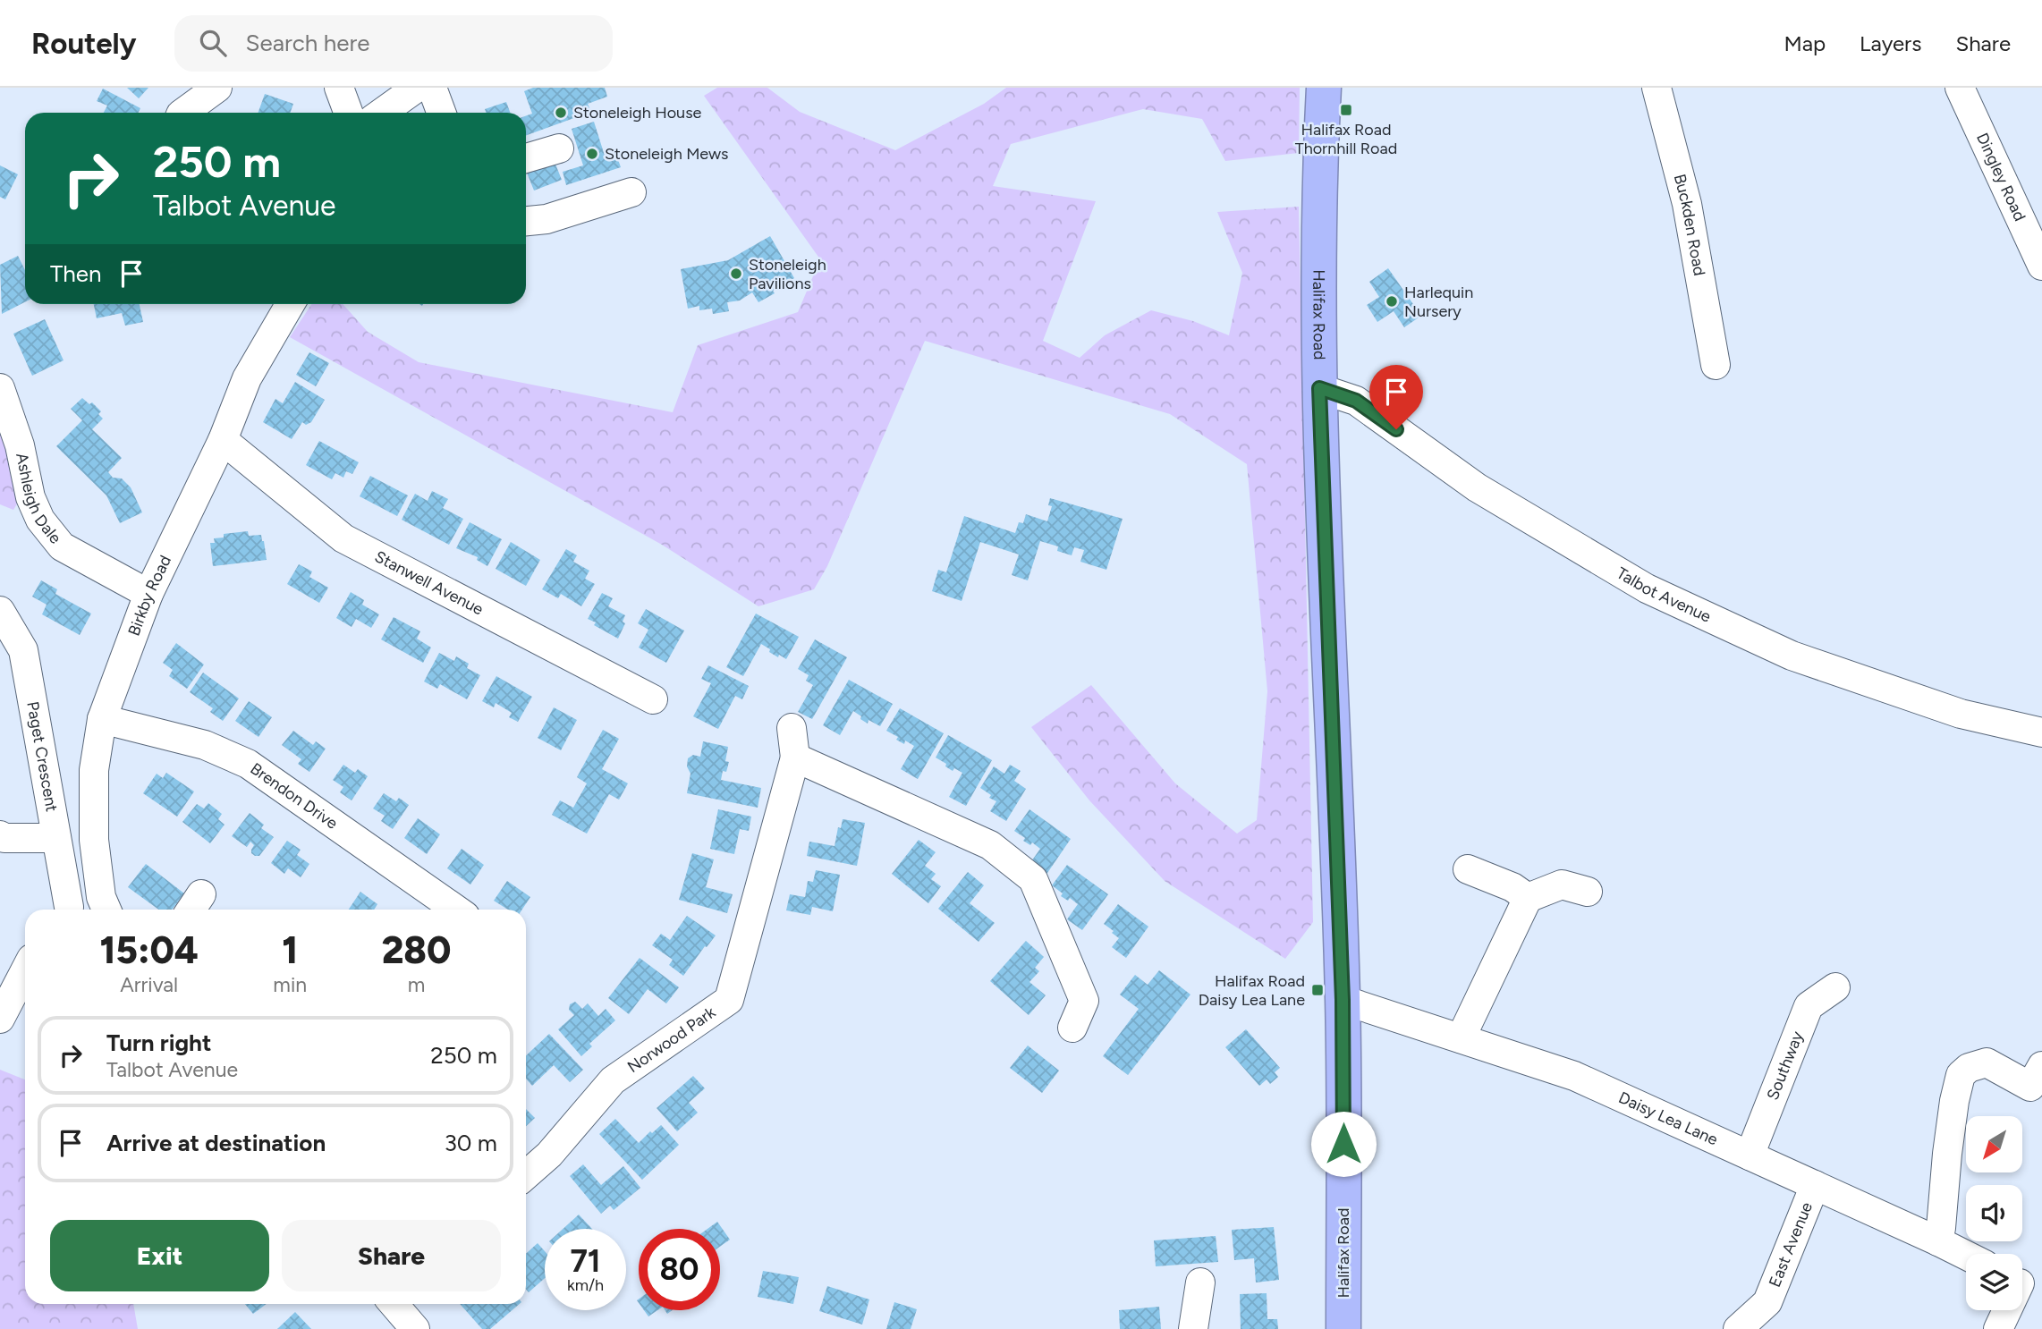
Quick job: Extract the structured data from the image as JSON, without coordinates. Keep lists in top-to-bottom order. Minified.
{"streets":{"highway":["Halifax Road"],"street":["Dingley Road","Buckden Road","Ashleigh Dale","Stanwell Avenue","Talbot Avenue","Birkby Road","Paget Crescent","Brendon Drive","Norwood Park","Southway","Daisy Lea Lane","East Avenue"]},"crossings":[["Halifax Road","Talbot Avenue"],["Halifax Road","Daisy Lea Lane"],["Ashleigh Dale","Birkby Road"],["Stanwell Avenue","Birkby Road"],["Birkby Road","Brendon Drive"],["Southway","Daisy Lea Lane"],["Daisy Lea Lane","East Avenue"]],"places":{"transit":["Halifax Road Thornhill Road","Halifax Road Daisy Lea Lane"],"other":["Stoneleigh House","Stoneleigh Mews","Stoneleigh Pavilions","Harlequin Nursery"]},"north":"bottom left","page":{"header":"Routely","search":"Search here","nav":["Map","Layers","Share"],"turn":["250 m","Talbot Avenue"],"then":"Then","eta":["15:04","Arrival","1","min","280","m"],"list":[{"name":"Turn right","note":"Talbot Avenue","value":"250 m"},{"name":"Arrive at destination","value":"30 m"}],"buttons":["Exit","Share"],"speed":"71 km/h","limit":"80"}}
